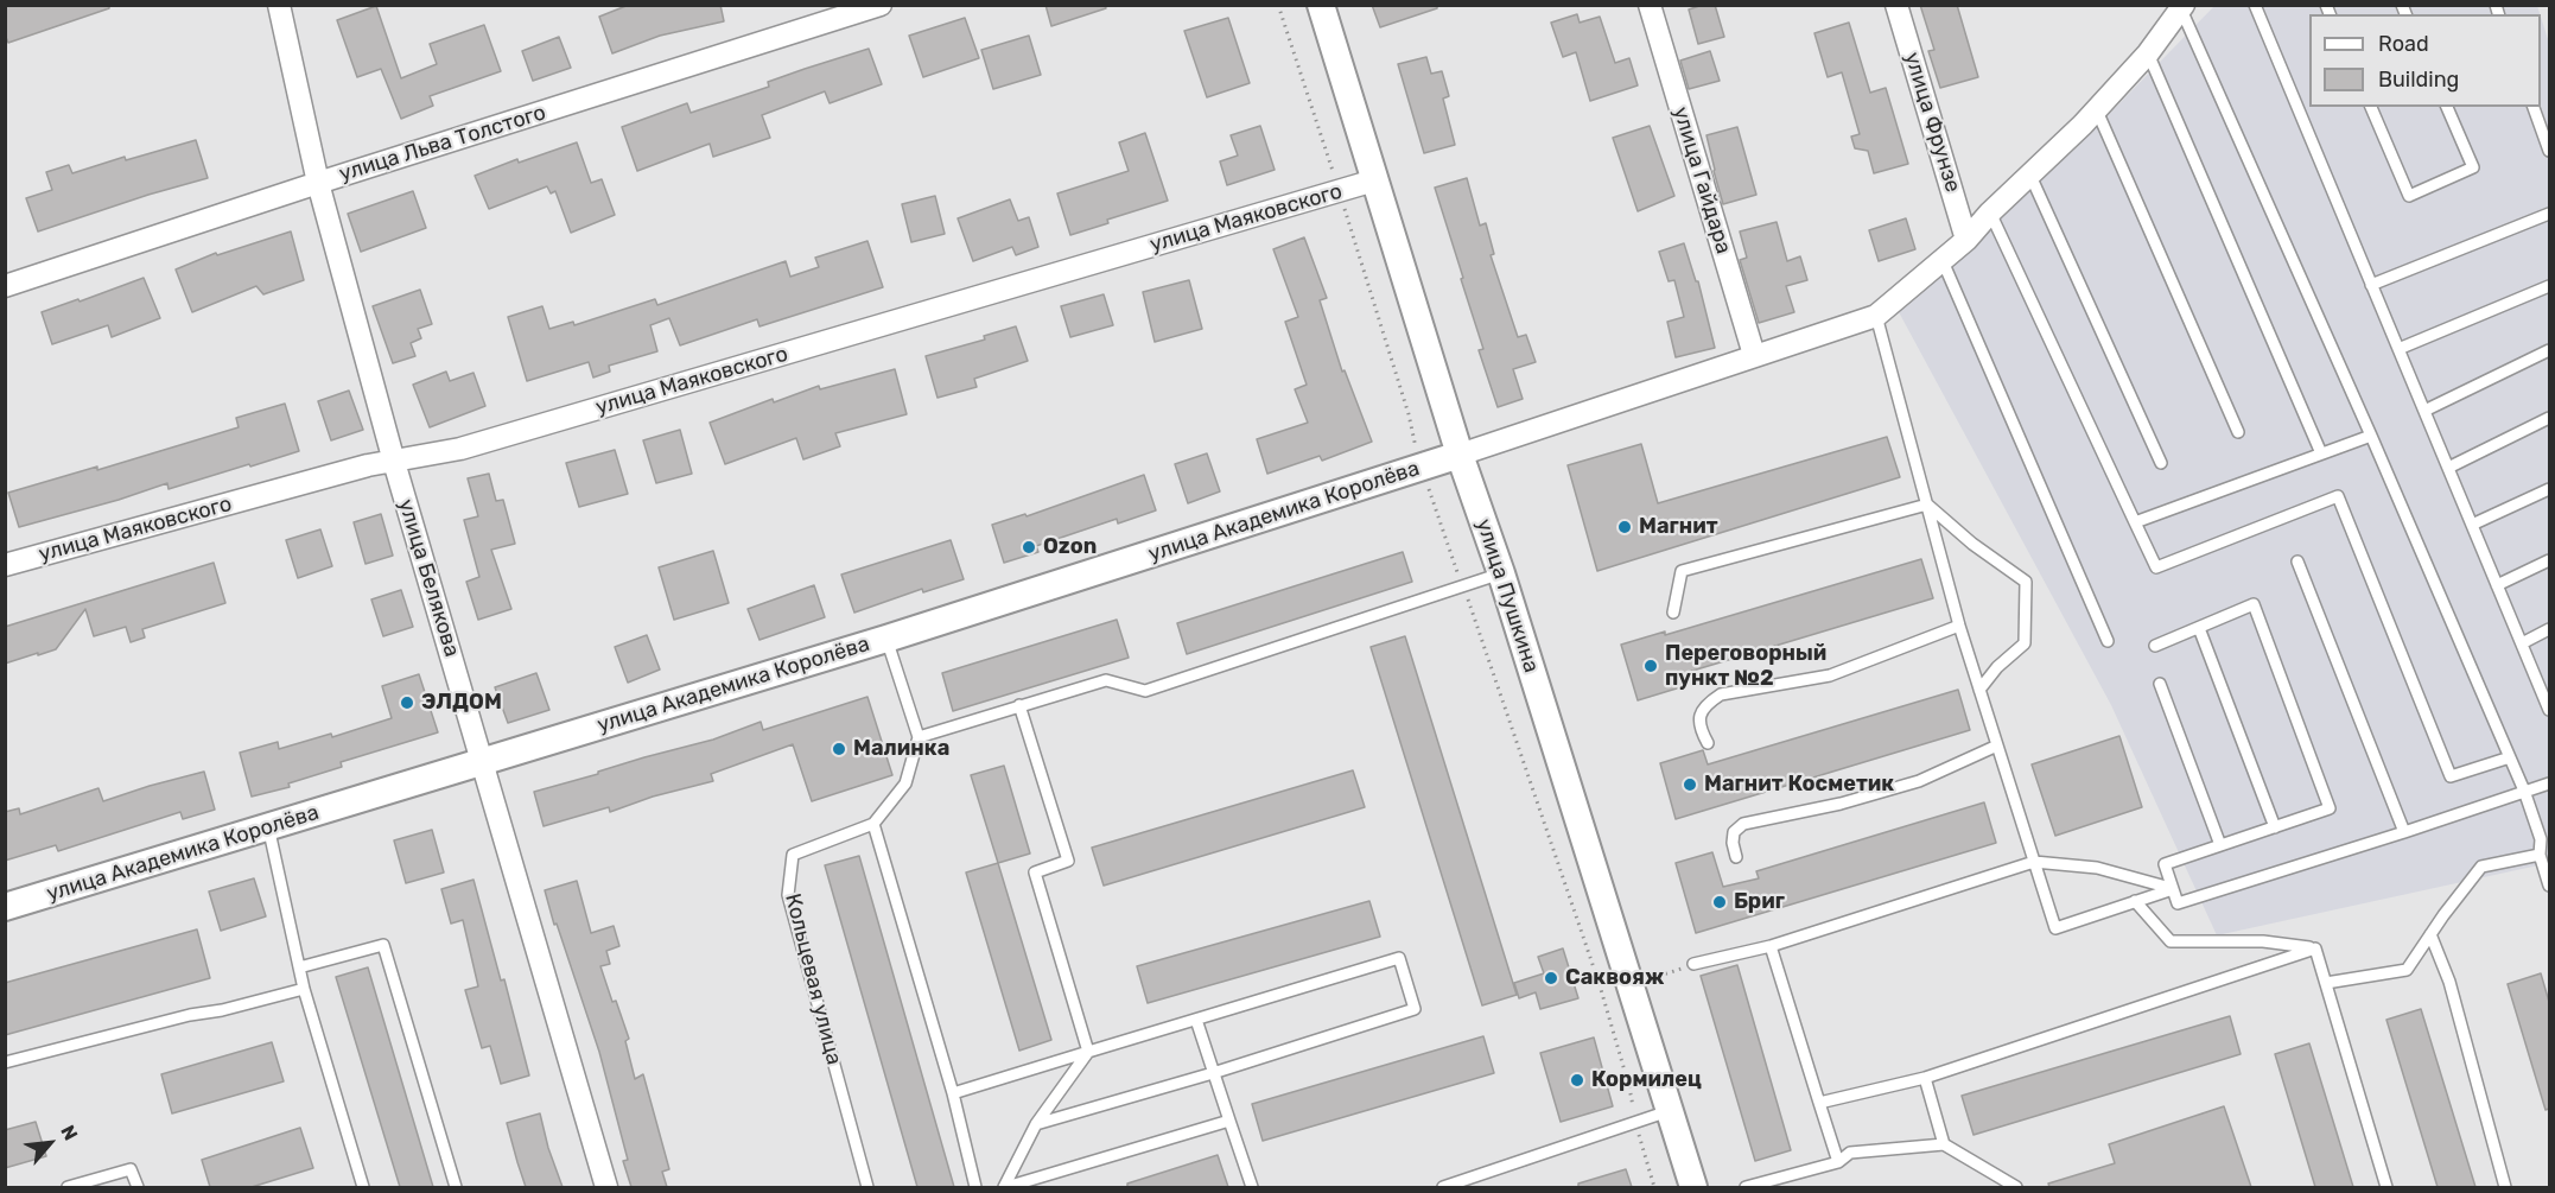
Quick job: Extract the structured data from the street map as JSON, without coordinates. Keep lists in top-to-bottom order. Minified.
{"streets":{"street":["улица Фрунзе","улица Льва Толстого","улица Гайдара","улица Маяковского","улица Академика Королёва","улица Белякова","улица Пушкина"],"lane":["Кольцевая улица"]},"crossings":[["улица Льва Толстого","улица Белякова"],["улица Маяковского","улица Белякова"],["улица Маяковского","улица Пушкина"],["улица Академика Королёва","улица Белякова"],["улица Академика Королёва","улица Пушкина"]],"places":["Магнит","Ozon","Переговорный пункт №2","ЭЛДОМ","Малинка","Магнит Косметик","Бриг","Саквояж","Кормилец"],"legend":["Road","Building"],"north":"top right"}
